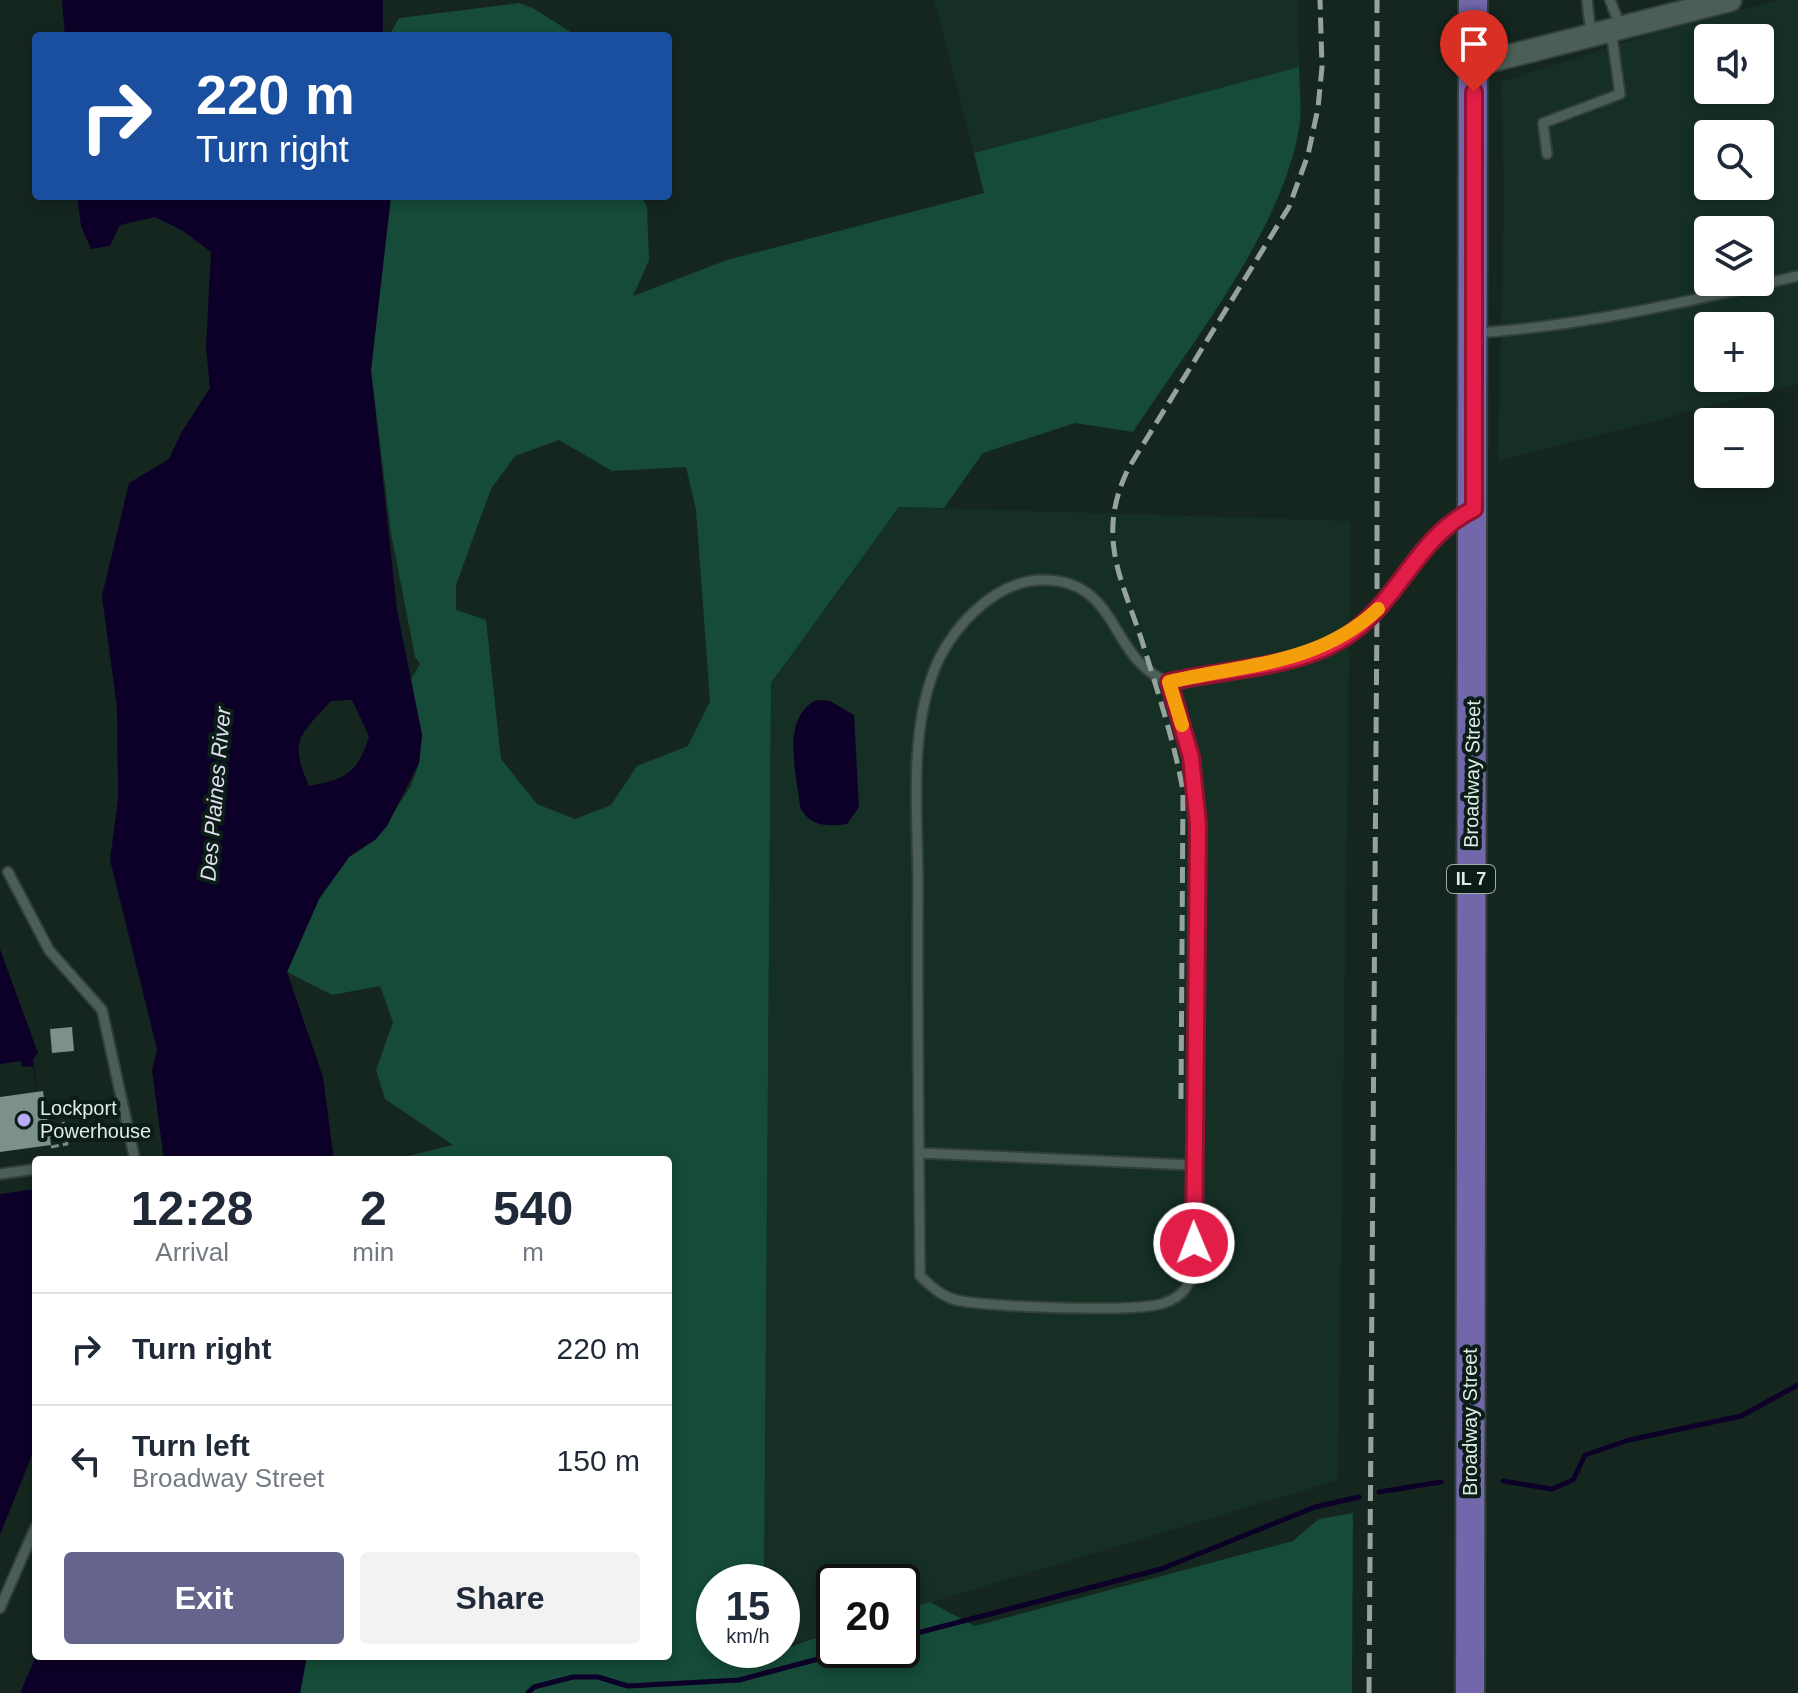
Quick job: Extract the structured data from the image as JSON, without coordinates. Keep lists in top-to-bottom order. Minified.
{"streets":{"main road":["Broadway Street","IL 7"]},"water":["Des Plaines River"],"places":["Lockport Powerhouse"],"page":{"map_buttons":["+","−"],"turn":["220 m","Turn right"],"eta":["12:28","Arrival","2","min","540","m"],"list":[{"name":"Turn right","value":"220 m"},{"name":"Turn left","note":"Broadway Street","value":"150 m"}],"buttons":["Exit","Share"],"speed":"15 km/h","limit":"20"}}
